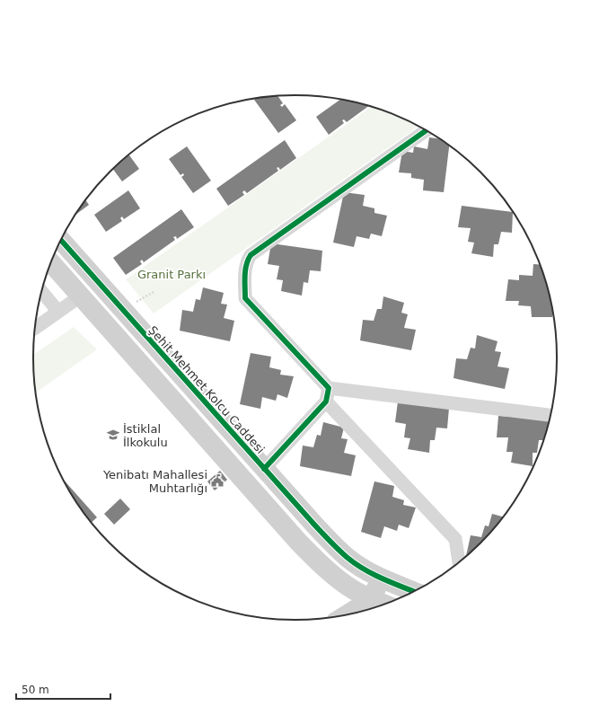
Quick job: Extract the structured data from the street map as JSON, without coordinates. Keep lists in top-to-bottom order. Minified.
{"streets":{"street":["Şehit Mehmet Kolcu Caddesi"]},"parks":["Granit Parkı"],"places":{"school or university":["İstiklal İlkokulu"],"public building":["Yenibatı Mahallesi Muhtarlığı"]},"scale_bar":"50 m"}
